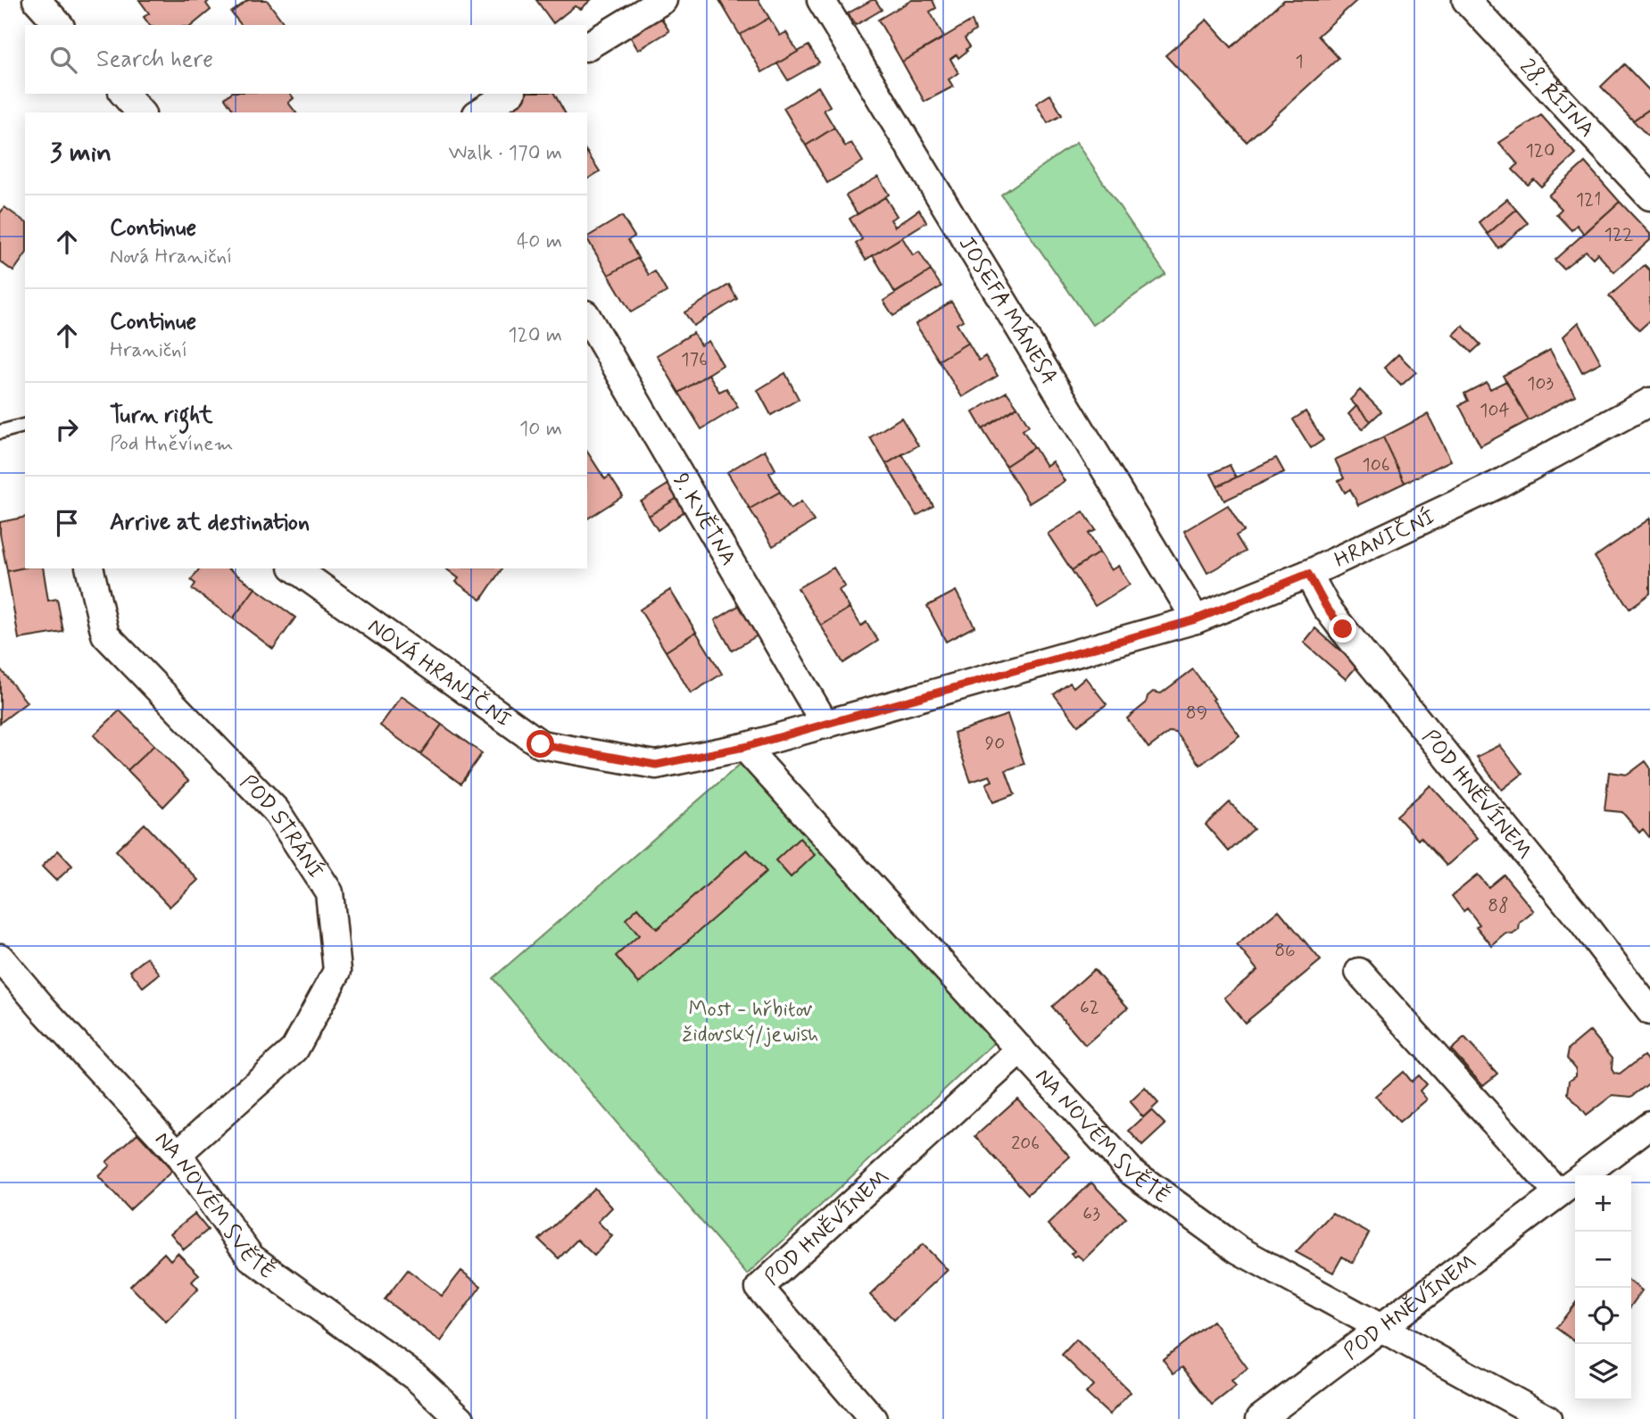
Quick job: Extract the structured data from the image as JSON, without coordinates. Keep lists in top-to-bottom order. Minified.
{"streets":{"street":["28. ŘÍJNA","JOSEFA MÁNESA","9. KVĚTNA","HRANIČNÍ","NOVÁ HRANIČNÍ","POD HNĚVÍNEM","POD STRÁNÍ","NA NOVÉM SVĚTĚ"]},"crossings":[["JOSEFA MÁNESA","HRANIČNÍ"],["9. KVĚTNA","HRANIČNÍ"],["HRANIČNÍ","NOVÁ HRANIČNÍ"],["HRANIČNÍ","POD HNĚVÍNEM"],["HRANIČNÍ","NA NOVÉM SVĚTĚ"],["NOVÁ HRANIČNÍ","NA NOVÉM SVĚTĚ"],["POD HNĚVÍNEM","NA NOVÉM SVĚTĚ"],["POD STRÁNÍ","NA NOVÉM SVĚTĚ"]],"parks":["Most - hřbitov židovský/jewish"],"house_numbers":["1","120","121","122","176","103","104","106","89","90","88","86","62","206","63"],"page":{"search":"Search here","heading":["3 min","Walk · 170 m"],"list":[["Continue","Nová Hraniční","40 m"],["Continue","Hraniční","120 m"],["Turn right","Pod Hněvínem","10 m"],"Arrive at destination"],"map_buttons":["+","−"]}}
